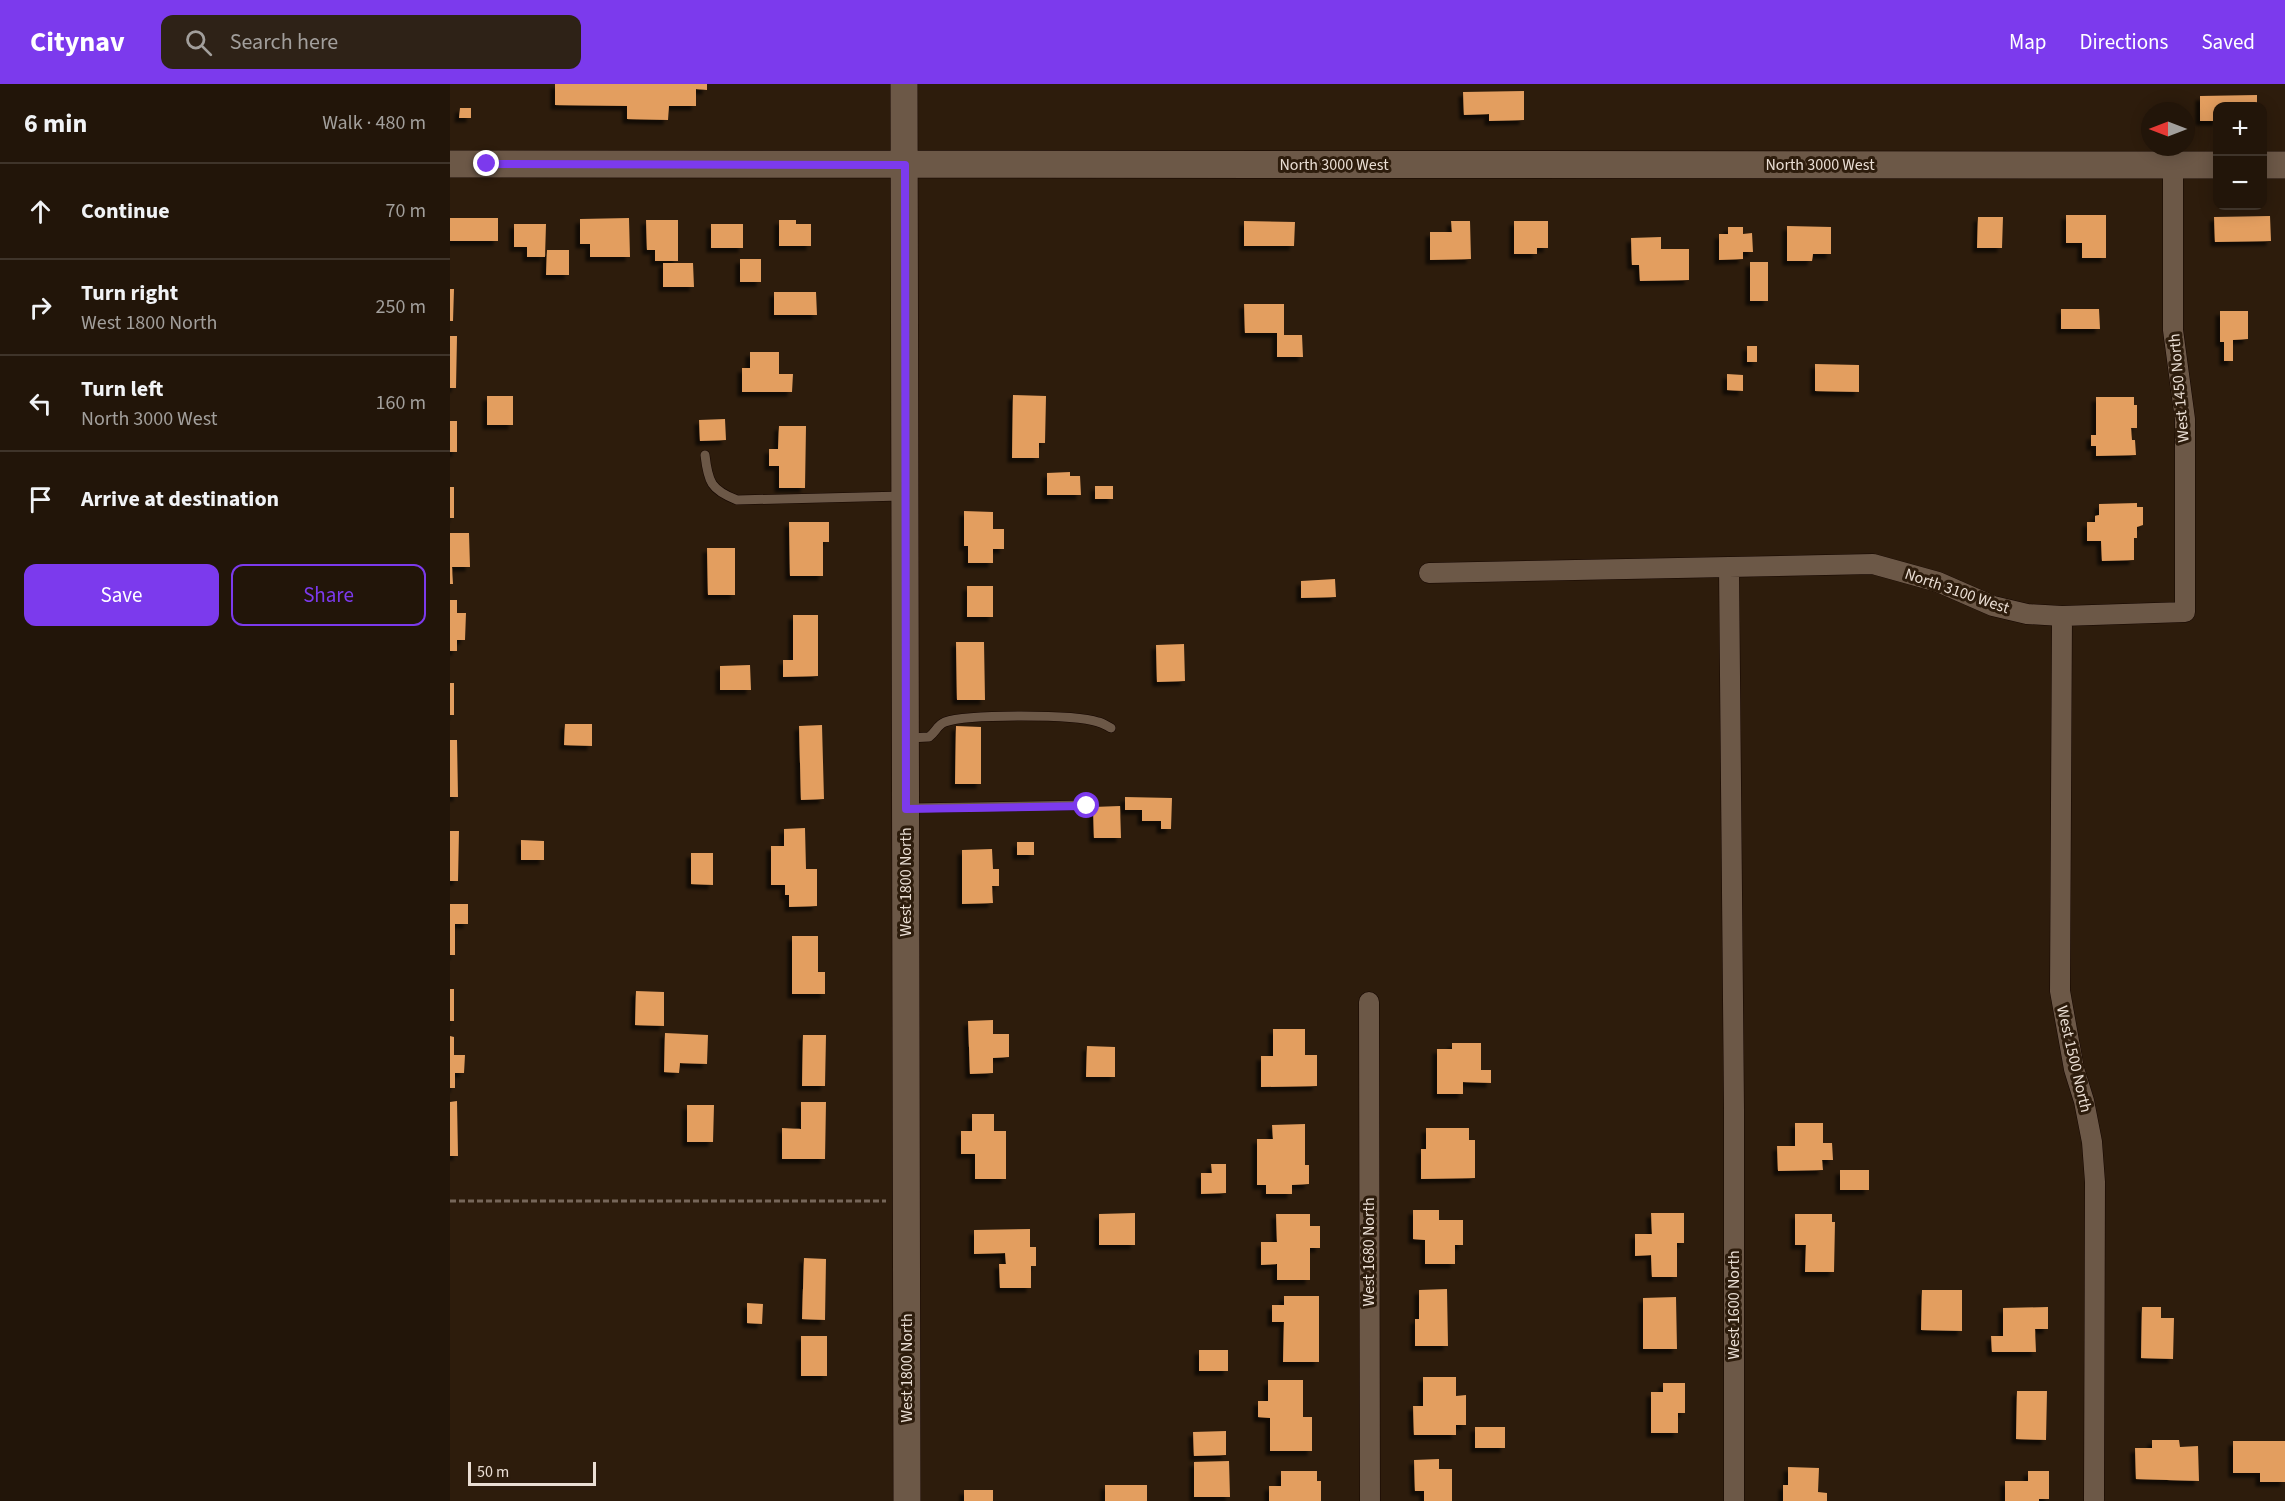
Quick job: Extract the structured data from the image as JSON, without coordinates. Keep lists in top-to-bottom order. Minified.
{"streets":{"main road":["North 3000 West","West 1800 North"],"street":["West 1450 North","North 3100 West","West 1500 North","West 1680 North","West 1600 North"]},"crossings":[["North 3000 West","West 1450 North"],["North 3000 West","West 1800 North"],["West 1450 North","North 3100 West"],["North 3100 West","West 1500 North"],["North 3100 West","West 1600 North"]],"scale_bar":"50 m","north":"left","page":{"header":"Citynav","search":"Search here","nav":["Map","Directions","Saved"],"heading":["6 min","Walk · 480 m"],"map_buttons":["+","−"],"list":[["Continue","70 m"],["Turn right","West 1800 North","250 m"],["Turn left","North 3000 West","160 m"],"Arrive at destination"],"buttons":["Save","Share"],"scale":"50 m"}}
